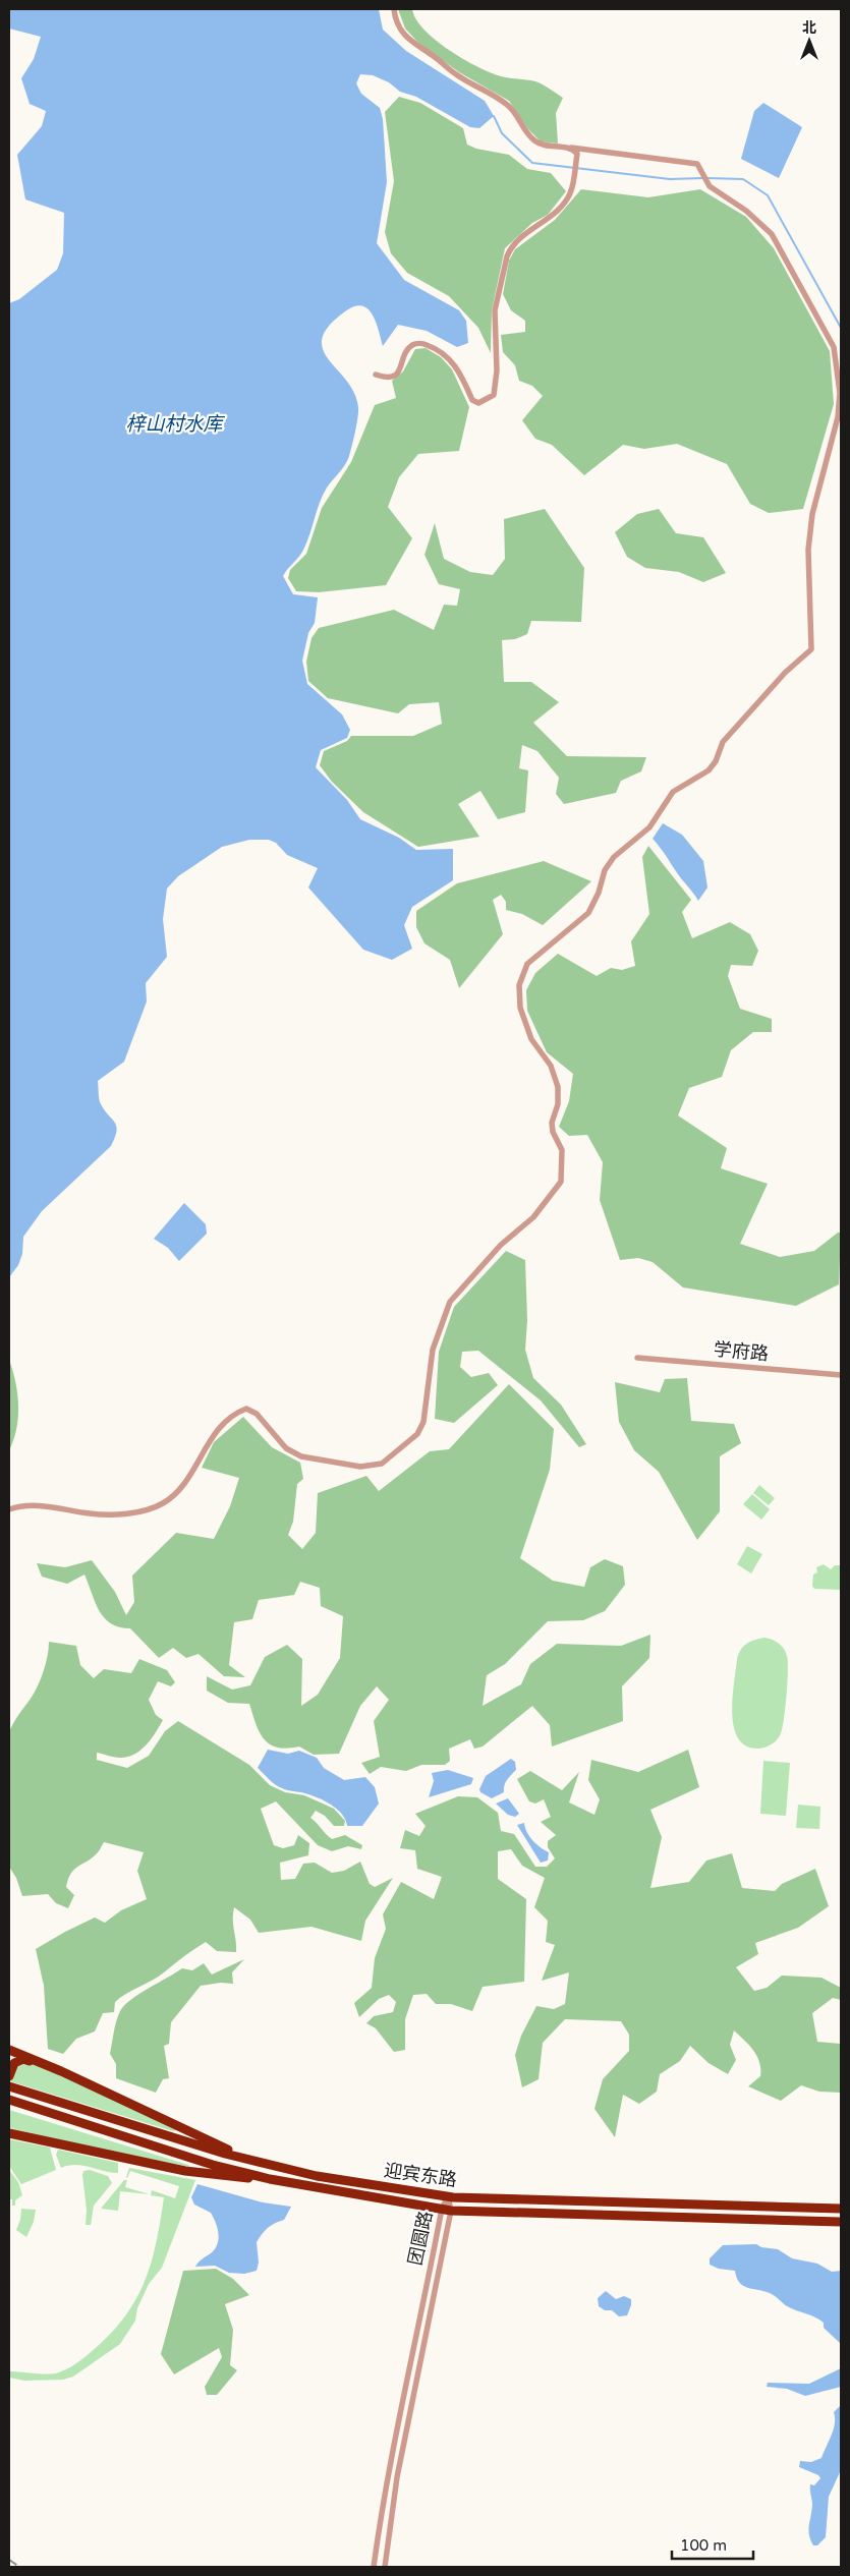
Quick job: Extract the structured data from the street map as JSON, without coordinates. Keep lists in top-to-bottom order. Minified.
{"streets":{"highway":["迎宾东路"],"street":["学府路","团圆路"]},"crossings":[["迎宾东路","团圆路"]],"water":["梓山村水库"],"scale_bar":"100 m","north":"top"}
